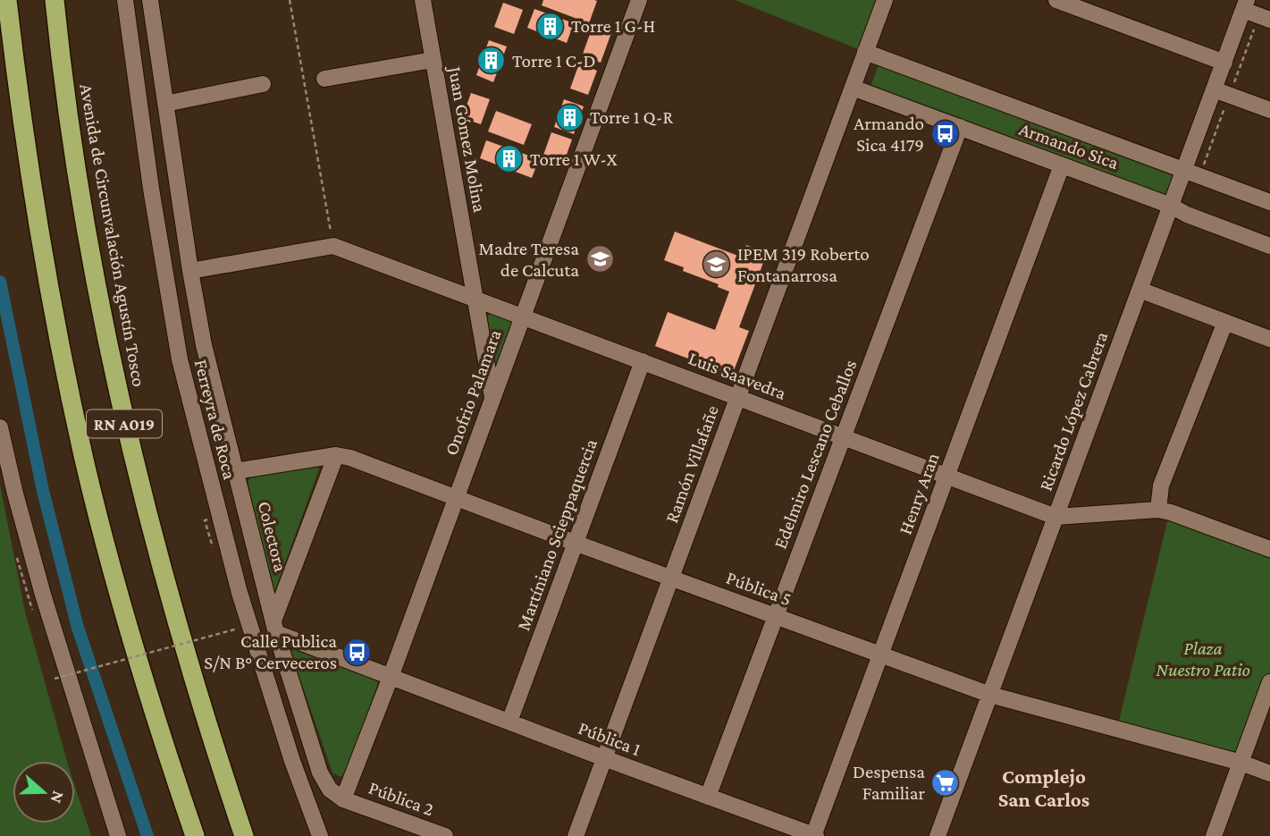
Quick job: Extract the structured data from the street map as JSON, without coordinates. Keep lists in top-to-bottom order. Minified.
{"streets":{"highway":["Avenida de Circunvalación Agustín Tosco","RN A019"],"street":["Juan Gómez Molina","Armando Sica","Luis Saavedra","Onofrio Palamara","Ricardo López Cabrera","Ferreyra de Roca","Edelmiro Lescano Ceballos","Ramón Villafañe","Henry Aran","Martíniano Scieppaquercia","Colectora","Pública 5","Pública 1","Pública 2"]},"crossings":[["Juan Gómez Molina","Luis Saavedra"],["Juan Gómez Molina","Onofrio Palamara"],["Armando Sica","Ricardo López Cabrera"],["Armando Sica","Edelmiro Lescano Ceballos"],["Armando Sica","Ramón Villafañe"],["Armando Sica","Henry Aran"],["Luis Saavedra","Onofrio Palamara"],["Luis Saavedra","Ricardo López Cabrera"],["Luis Saavedra","Edelmiro Lescano Ceballos"],["Luis Saavedra","Ramón Villafañe"],["Luis Saavedra","Henry Aran"],["Luis Saavedra","Martíniano Scieppaquercia"],["Onofrio Palamara","Colectora"],["Onofrio Palamara","Pública 5"],["Onofrio Palamara","Pública 1"],["Onofrio Palamara","Pública 2"],["Ricardo López Cabrera","Pública 5"],["Edelmiro Lescano Ceballos","Pública 5"],["Edelmiro Lescano Ceballos","Pública 1"],["Ramón Villafañe","Pública 5"],["Ramón Villafañe","Pública 1"],["Henry Aran","Pública 5"],["Henry Aran","Pública 1"],["Martíniano Scieppaquercia","Pública 5"],["Martíniano Scieppaquercia","Pública 1"],["Colectora","Pública 5"],["Colectora","Pública 1"],["Colectora","Pública 2"]],"districts":["Complejo San Carlos"],"parks":["Plaza Nuestro Patio"],"places":{"building":["Torre 1 G-H","Torre 1 C-D","Torre 1 Q-R","Torre 1 W-X"],"bus stop":["Armando Sica 4179","Calle Publica S/N B° Cerveceros"],"school or university":["Madre Teresa de Calcuta","IPEM 319 Roberto Fontanarrosa"],"supermarket":["Despensa Familiar"]},"north":"right"}
